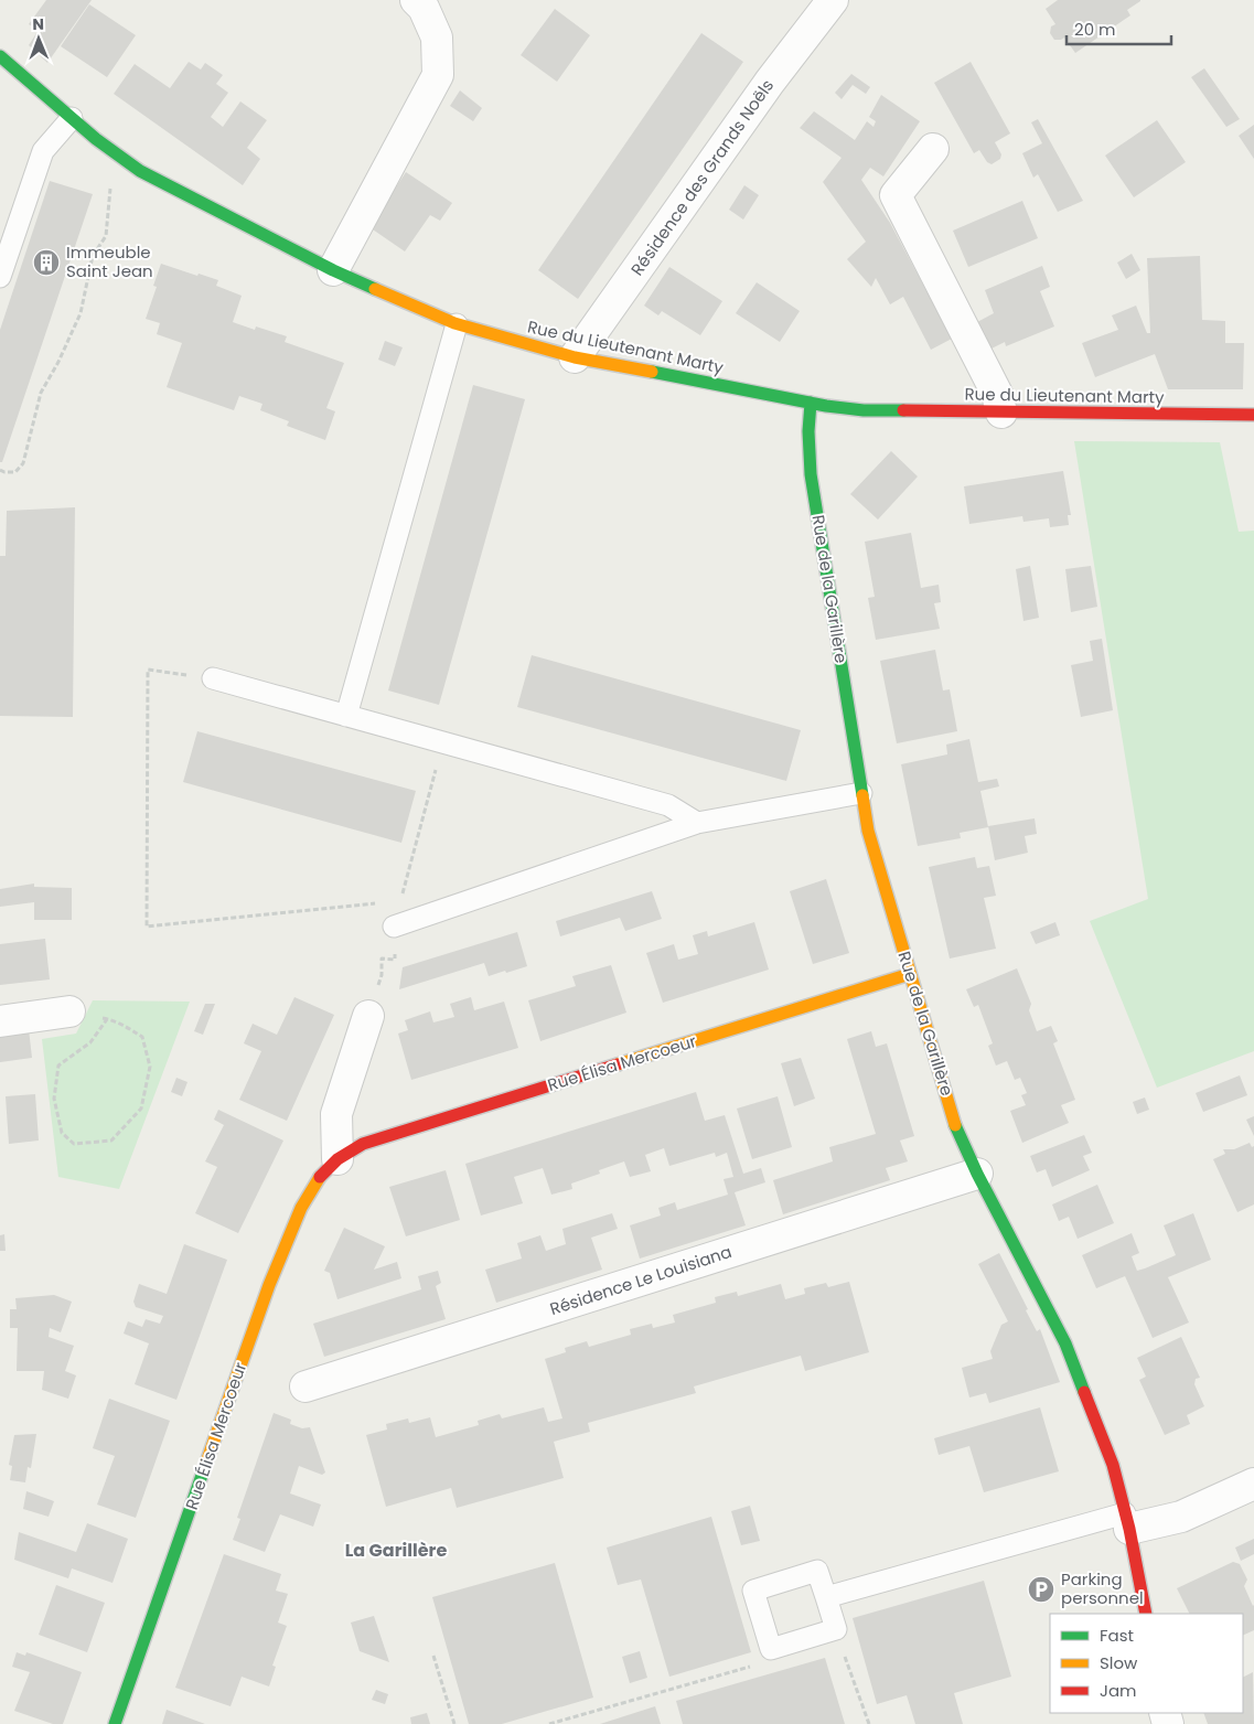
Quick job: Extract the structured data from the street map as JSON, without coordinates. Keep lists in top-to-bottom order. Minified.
{"streets":{"street":["Résidence des Grands Noëls","Rue du Lieutenant Marty","Rue de la Garillère","Rue Élisa Mercoeur","Résidence Le Louisiana"]},"crossings":[["Résidence des Grands Noëls","Rue du Lieutenant Marty"],["Rue du Lieutenant Marty","Rue de la Garillère"],["Rue de la Garillère","Rue Élisa Mercoeur"],["Rue de la Garillère","Résidence Le Louisiana"]],"districts":["La Garillère"],"places":{"building":["Immeuble Saint Jean"],"parking":["Parking personnel"]},"legend":["Fast","Slow","Jam"],"scale_bar":"20 m","north":"top"}
